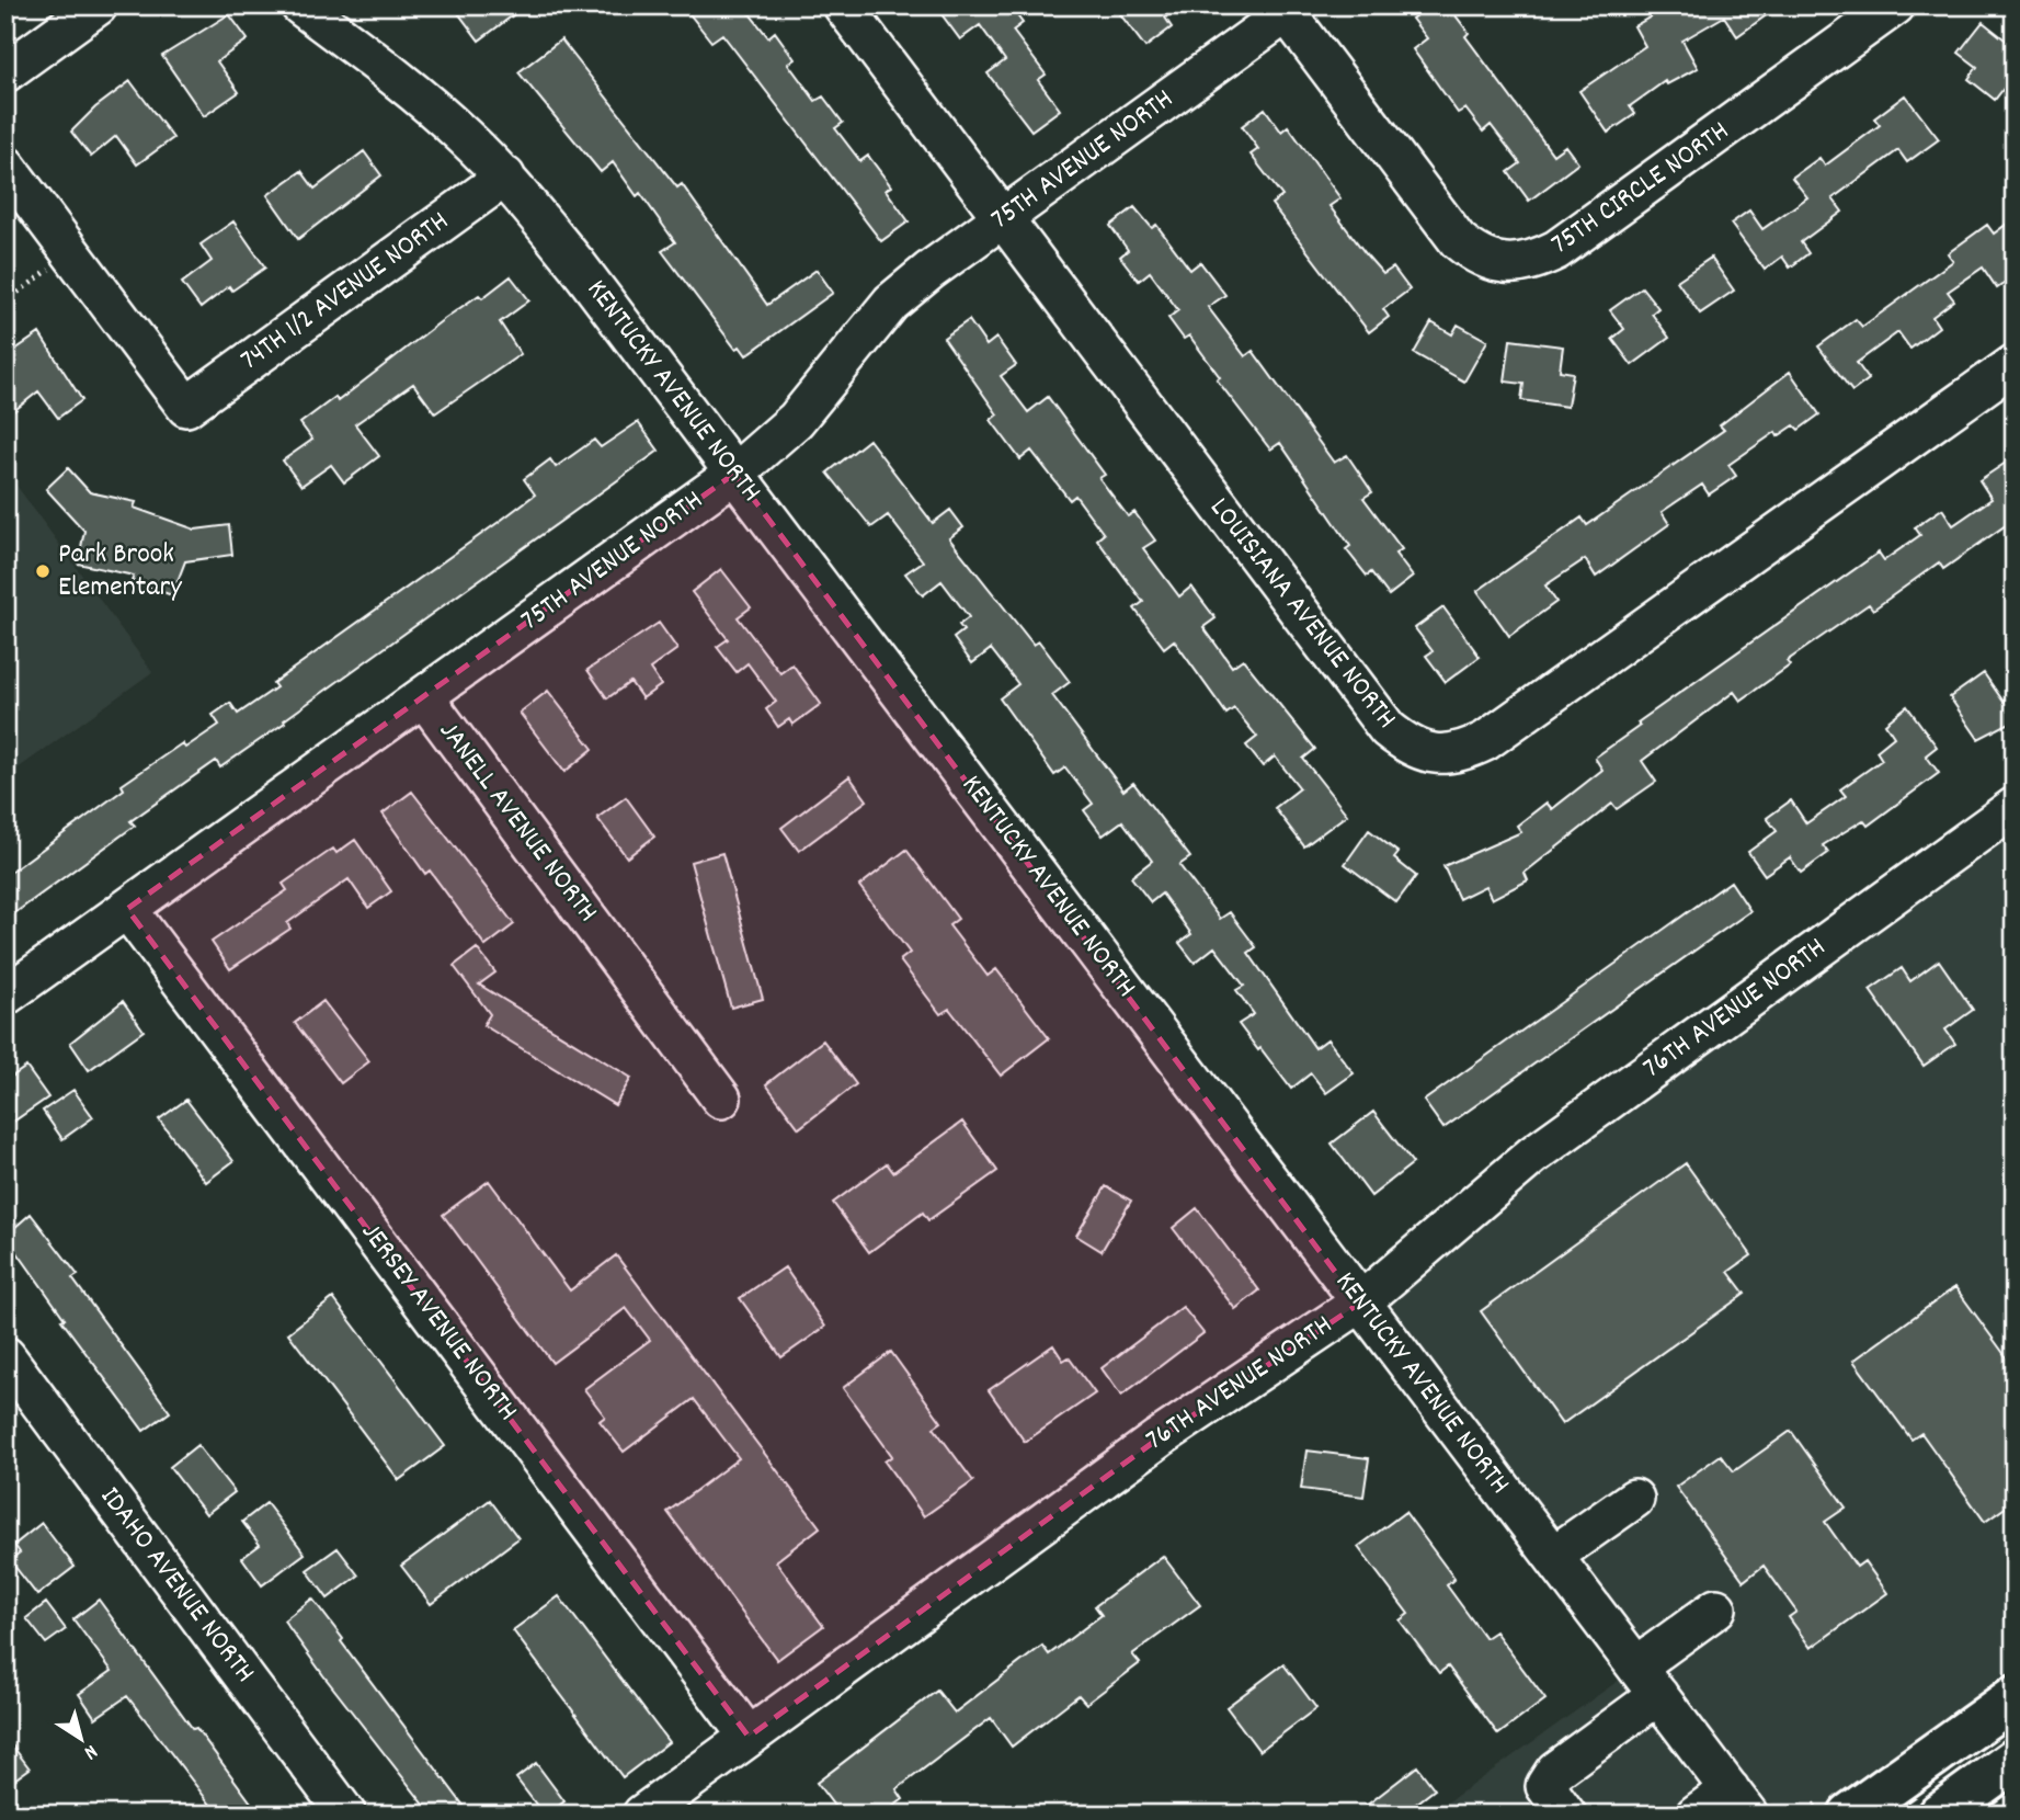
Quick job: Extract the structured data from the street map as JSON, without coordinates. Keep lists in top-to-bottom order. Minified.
{"streets":{"street":["75TH AVENUE NORTH","75TH CIRCLE NORTH","74TH 1/2 AVENUE NORTH","KENTUCKY AVENUE NORTH","LOUISIANA AVENUE NORTH","JANELL AVENUE NORTH","76TH AVENUE NORTH","JERSEY AVENUE NORTH","IDAHO AVENUE NORTH"]},"crossings":[["75TH AVENUE NORTH","75TH CIRCLE NORTH"],["75TH AVENUE NORTH","KENTUCKY AVENUE NORTH"],["75TH AVENUE NORTH","LOUISIANA AVENUE NORTH"],["75TH AVENUE NORTH","JANELL AVENUE NORTH"],["75TH AVENUE NORTH","JERSEY AVENUE NORTH"],["74TH 1/2 AVENUE NORTH","KENTUCKY AVENUE NORTH"],["KENTUCKY AVENUE NORTH","76TH AVENUE NORTH"],["76TH AVENUE NORTH","JERSEY AVENUE NORTH"]],"places":["Park Brook Elementary"],"north":"bottom right"}
